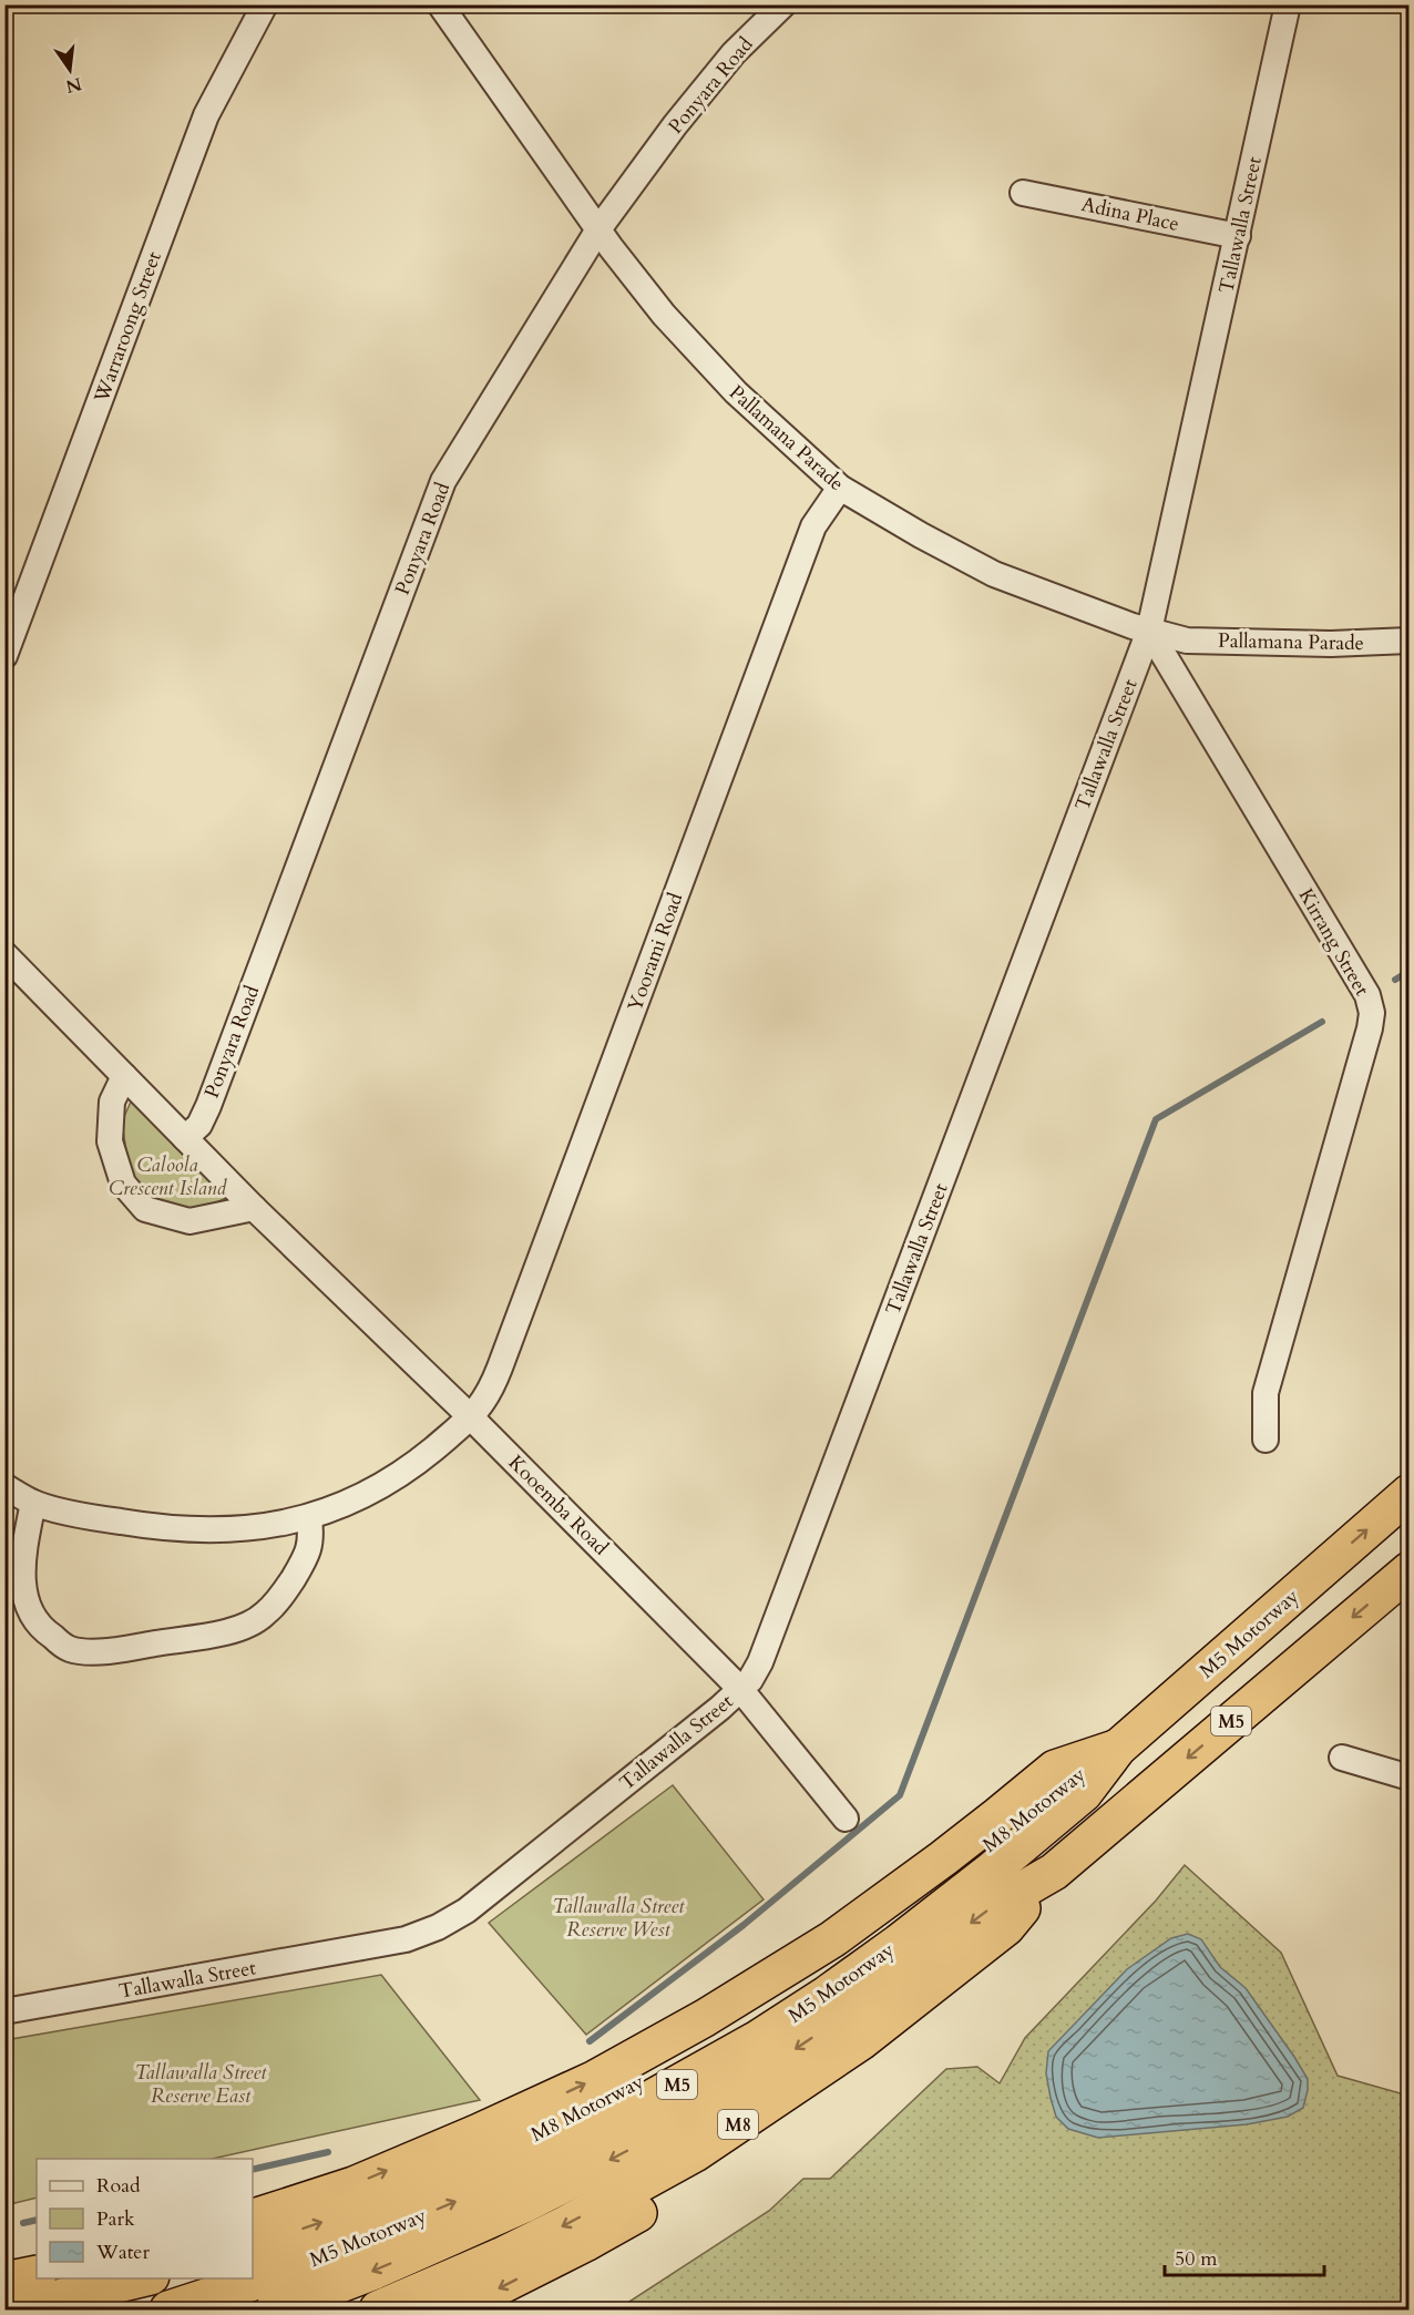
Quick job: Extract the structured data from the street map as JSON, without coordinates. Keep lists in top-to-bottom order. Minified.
{"streets":{"highway":["M5 Motorway","M5","M8 Motorway","M8"],"street":["Ponyara Road","Adina Place","Tallawalla Street","Warraroong Street","Pallamana Parade","Kirrang Street","Yoorami Road","Kooemba Road"]},"crossings":[["Ponyara Road","Pallamana Parade"],["Ponyara Road","Kooemba Road"],["Adina Place","Tallawalla Street"],["Tallawalla Street","Pallamana Parade"],["Tallawalla Street","Kirrang Street"],["Tallawalla Street","Kooemba Road"],["Pallamana Parade","Kirrang Street"],["Pallamana Parade","Yoorami Road"],["Yoorami Road","Kooemba Road"],["M5 Motorway","M8 Motorway"],["M5 Motorway","M8"]],"parks":["Caloola Crescent Island","Tallawalla Street Reserve West","Tallawalla Street Reserve East"],"legend":["Road","Park","Water"],"scale_bar":"50 m","north":"bottom"}
